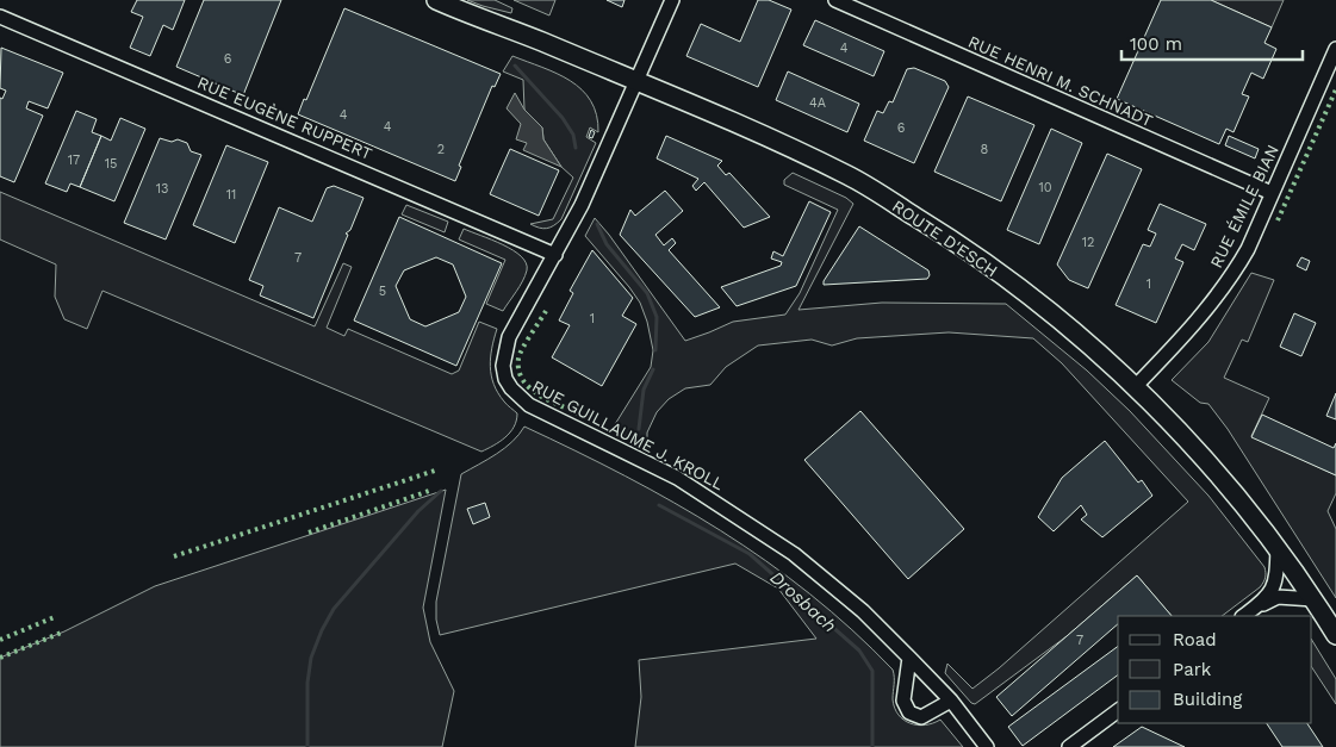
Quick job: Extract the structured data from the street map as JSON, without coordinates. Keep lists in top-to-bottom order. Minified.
{"streets":{"main road":["ROUTE D'ESCH"],"street":["RUE HENRI M. SCHNADT","RUE EUGÈNE RUPPERT","RUE ÉMILE BIAN","RUE GUILLAUME J. KROLL"]},"crossings":[["RUE HENRI M. SCHNADT","RUE ÉMILE BIAN"],["RUE EUGÈNE RUPPERT","RUE GUILLAUME J. KROLL"],["RUE ÉMILE BIAN","ROUTE D'ESCH"],["ROUTE D'ESCH","RUE GUILLAUME J. KROLL"]],"water":["Drosbach"],"house_numbers":["4","6","4A","4","4","6","2","8","17","15","10","13","11","12","7","1","5","1","7"],"legend":["Road","Park","Building"],"scale_bar":"100 m"}
